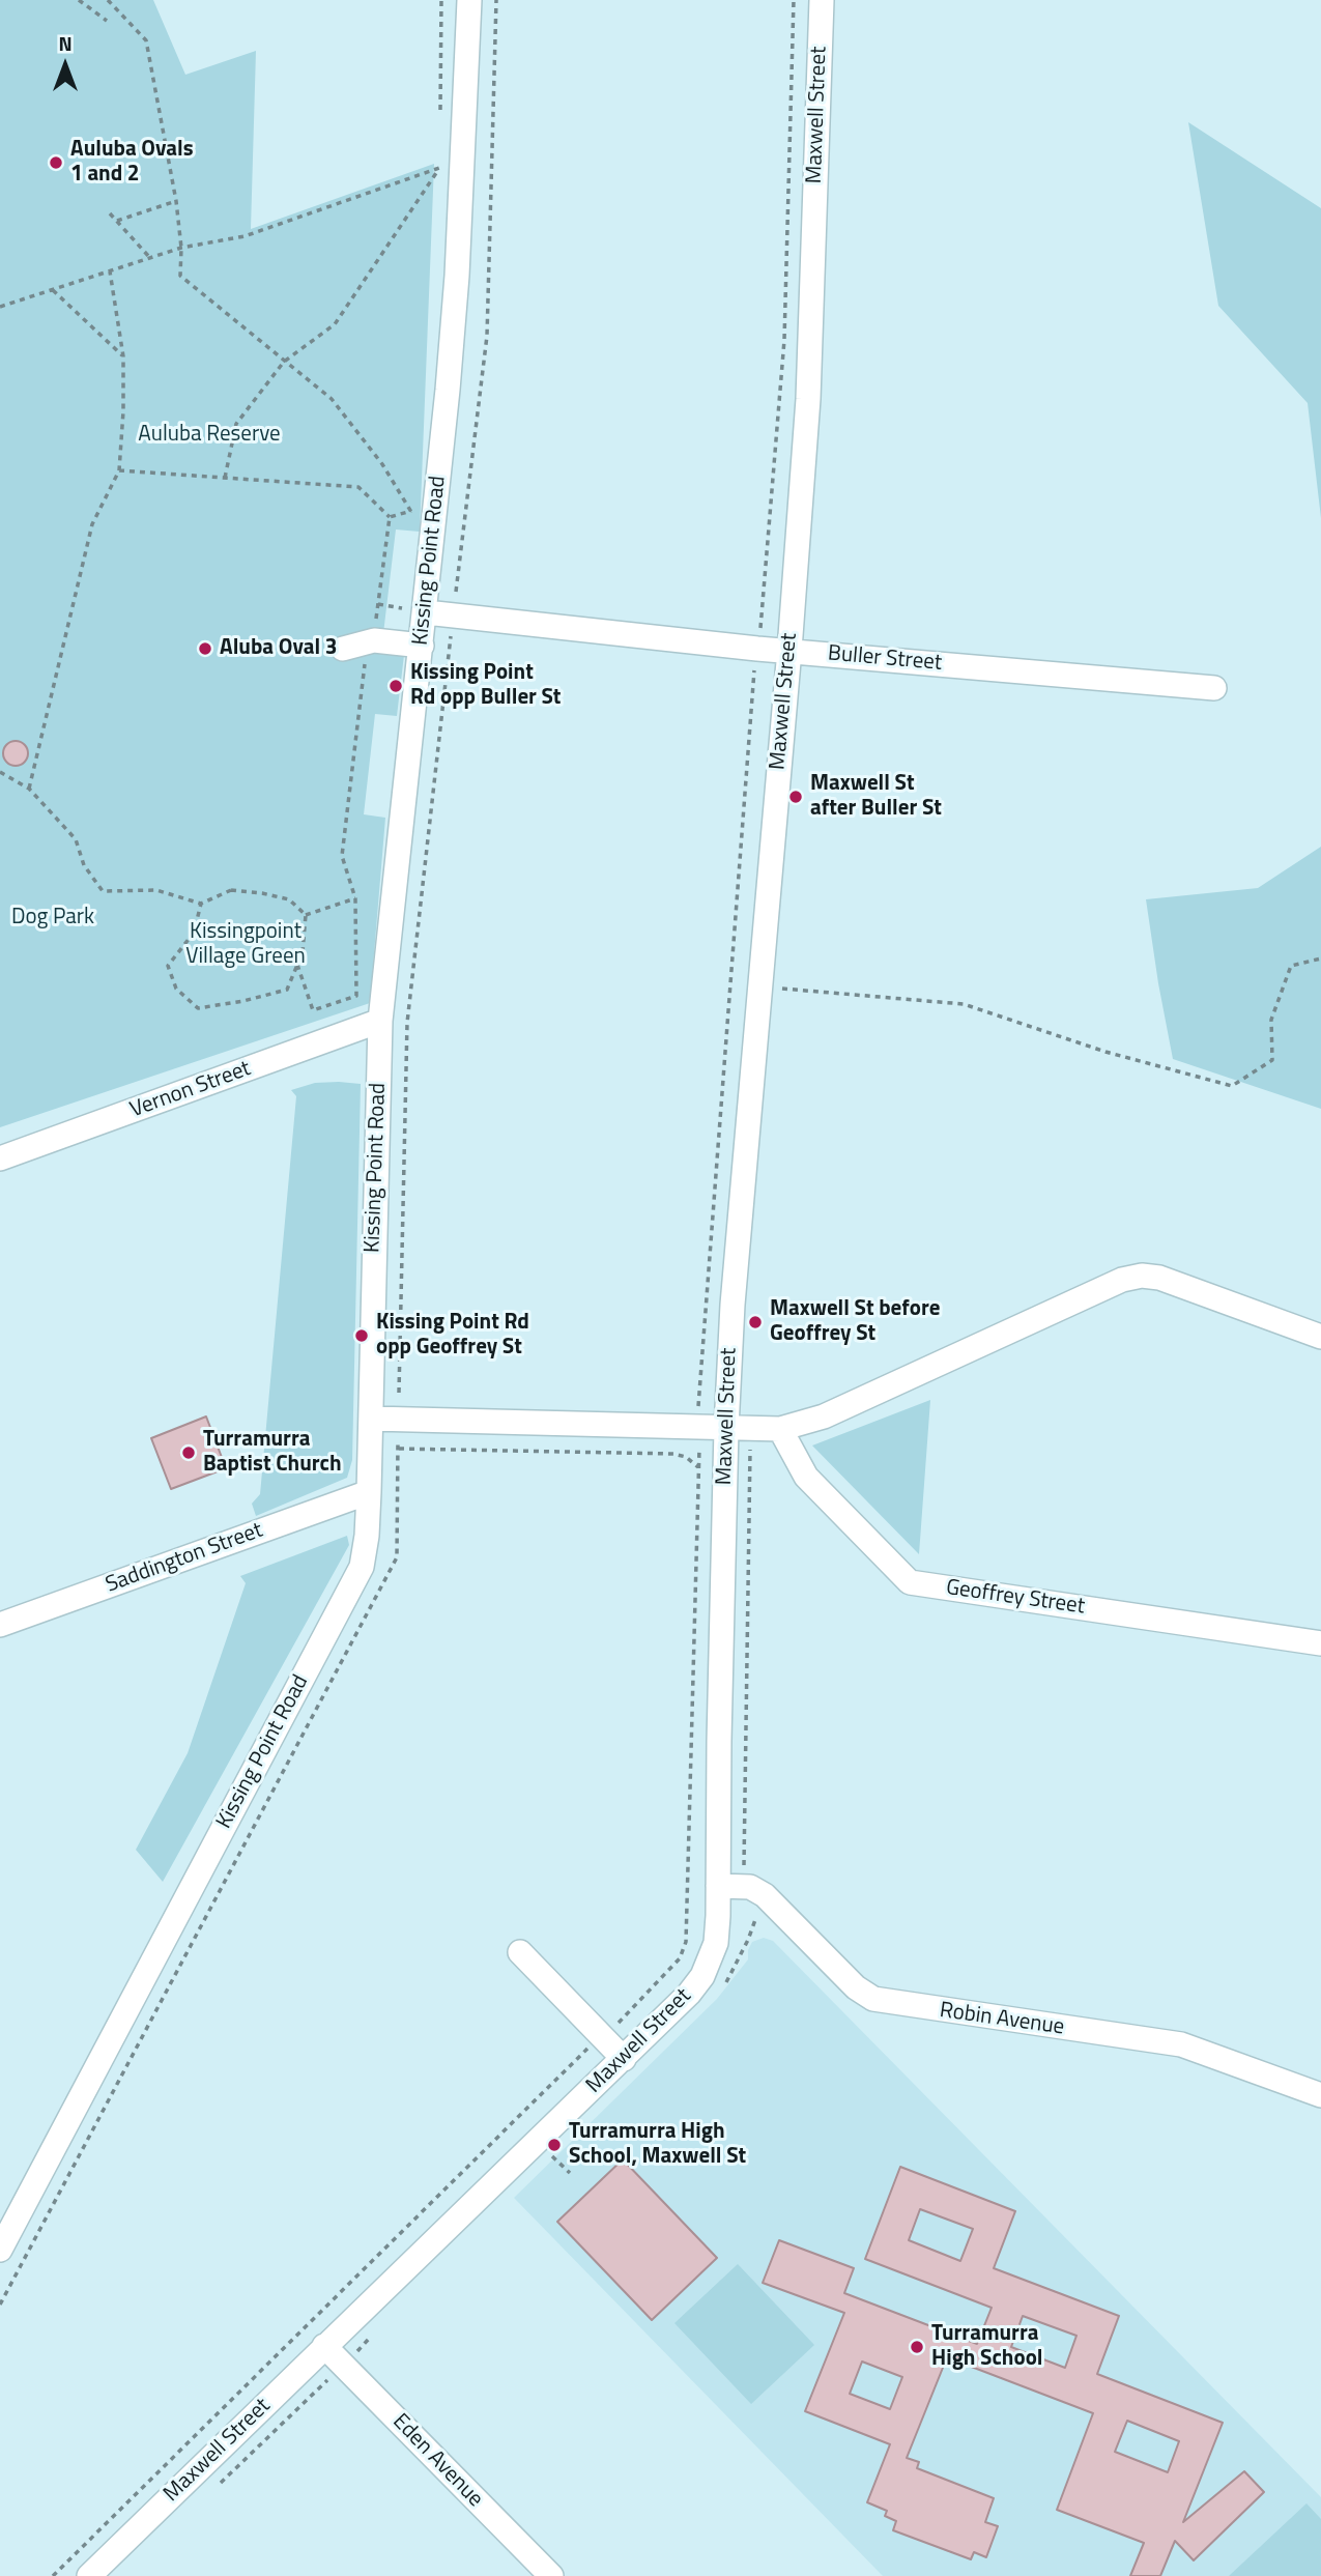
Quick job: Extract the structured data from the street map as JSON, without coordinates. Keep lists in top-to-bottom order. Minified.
{"streets":{"street":["Maxwell Street","Kissing Point Road","Buller Street","Vernon Street","Saddington Street","Geoffrey Street","Robin Avenue","Eden Avenue"]},"crossings":[["Maxwell Street","Buller Street"],["Maxwell Street","Robin Avenue"],["Maxwell Street","Eden Avenue"],["Kissing Point Road","Buller Street"],["Kissing Point Road","Vernon Street"],["Kissing Point Road","Saddington Street"]],"parks":["Auluba Reserve","Dog Park","Kissingpoint Village Green"],"places":["Auluba Ovals 1 and 2","Aluba Oval 3","Kissing Point Rd opp Buller St","Maxwell St after Buller St","Maxwell St before Geoffrey St","Kissing Point Rd opp Geoffrey St","Turramurra Baptist Church","Turramurra High School, Maxwell St","Turramurra High School"],"north":"top"}
